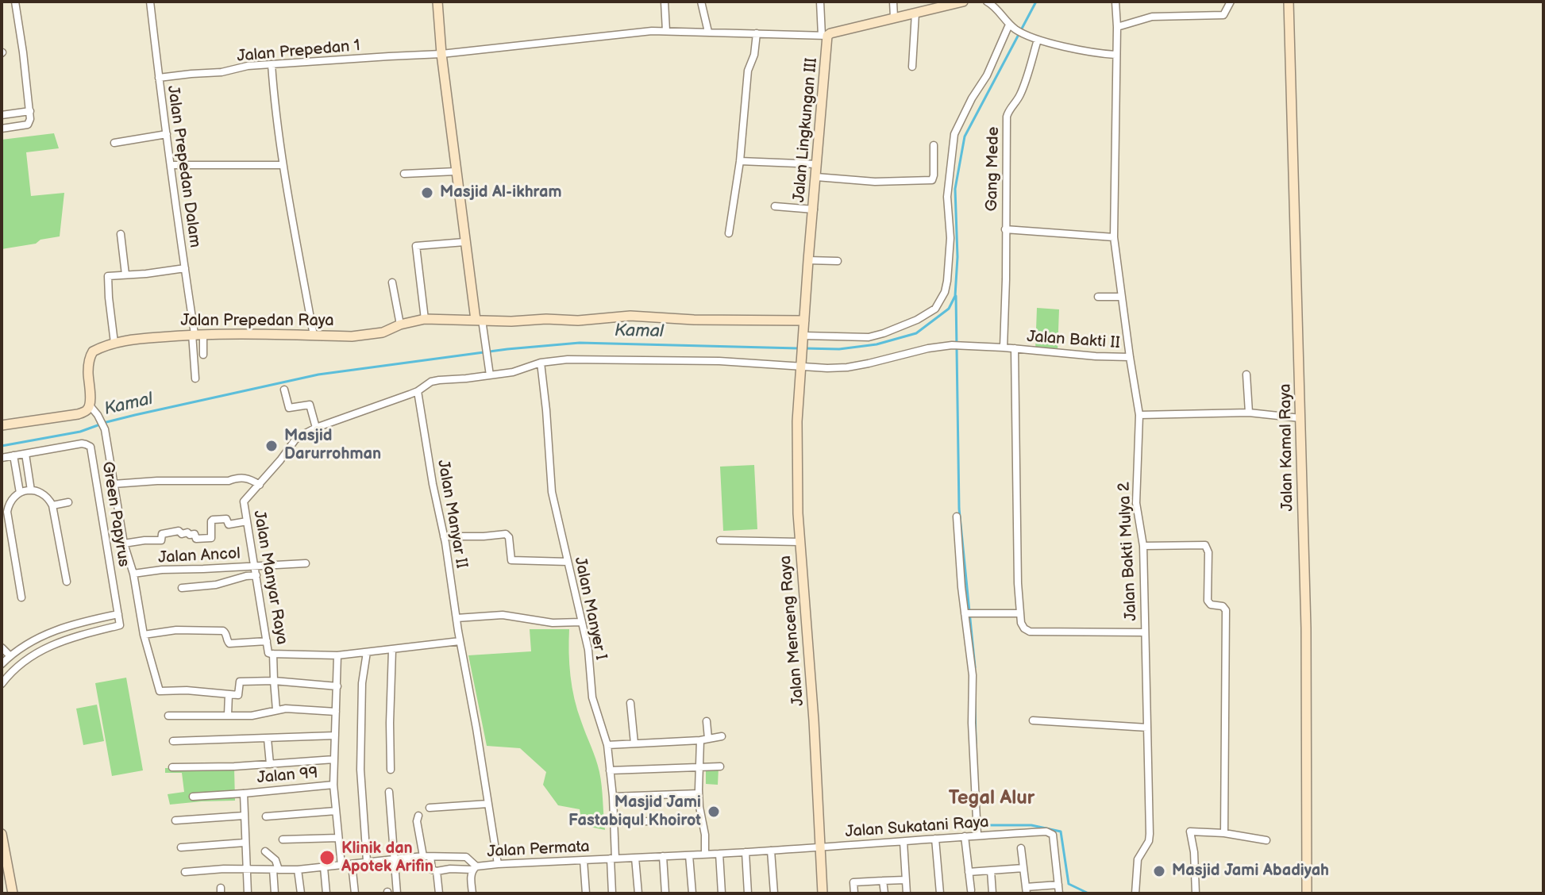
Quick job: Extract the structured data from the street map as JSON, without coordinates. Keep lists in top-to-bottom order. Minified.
{"streets":{"street":["Jalan Prepedan 1","Jalan Lingkungan III","Jalan Prepedan Dalam","Gang Mede","Jalan Prepedan Raya","Jalan Bakti II","Jalan Kamal Raya","Green Papyrus","Jalan Manyar II","Jalan Bakti Mulya 2","Jalan Ancol","Jalan Manyar Raya","Jalan Manyer I","Jalan Menceng Raya","Jalan 99","Jalan Sukatani Raya","Jalan Permata"]},"crossings":[["Jalan Prepedan 1","Jalan Lingkungan III"],["Jalan Prepedan 1","Jalan Prepedan Dalam"],["Jalan Lingkungan III","Jalan Prepedan Raya"],["Jalan Lingkungan III","Jalan Manyar Raya"],["Jalan Lingkungan III","Jalan Menceng Raya"],["Jalan Prepedan Dalam","Jalan Prepedan Raya"],["Gang Mede","Jalan Bakti II"],["Jalan Bakti II","Jalan Bakti Mulya 2"],["Jalan Bakti II","Jalan Manyar Raya"],["Jalan Manyar II","Jalan Manyar Raya"],["Jalan Ancol","Jalan Manyar Raya"],["Jalan Manyar Raya","Jalan Manyer I"],["Jalan Manyar Raya","Jalan Menceng Raya"],["Jalan Manyer I","Jalan Permata"],["Jalan Menceng Raya","Jalan Sukatani Raya"],["Jalan Menceng Raya","Jalan Permata"],["Jalan Sukatani Raya","Jalan Permata"]],"districts":["Tegal Alur"],"water":["Kamal"],"places":["Masjid Al-ikhram","Masjid Darurrohman","Masjid Jami Fastabiqul Khoirot","Klinik dan Apotek Arifin","Masjid Jami Abadiyah"]}
